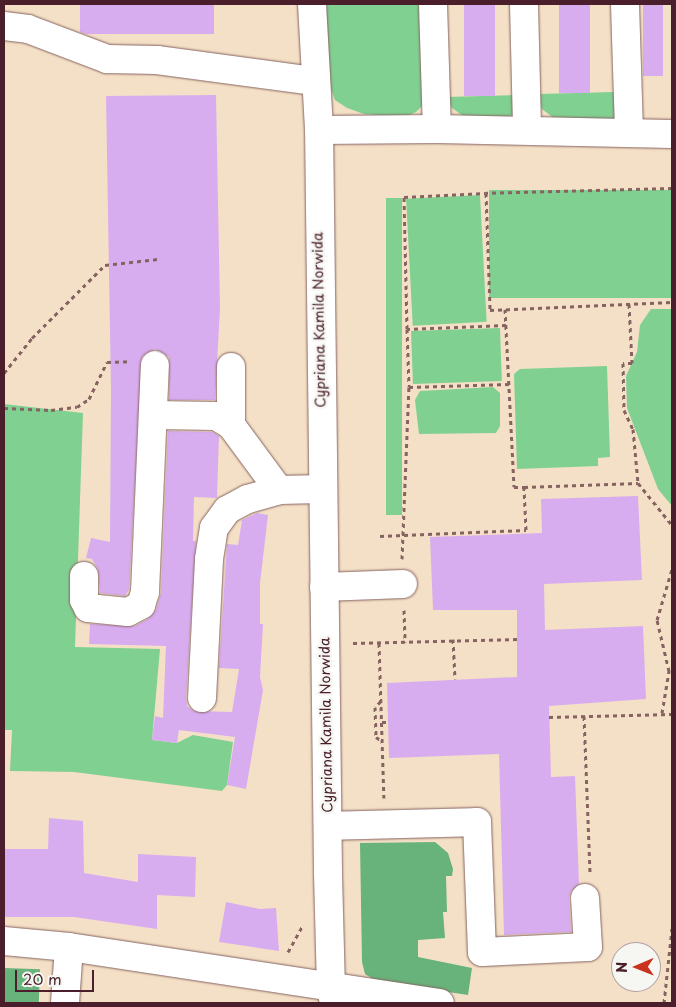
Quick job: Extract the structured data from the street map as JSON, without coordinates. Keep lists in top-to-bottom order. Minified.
{"streets":{"street":["Cypriana Kamila Norwida"]},"scale_bar":"20 m","north":"left"}
